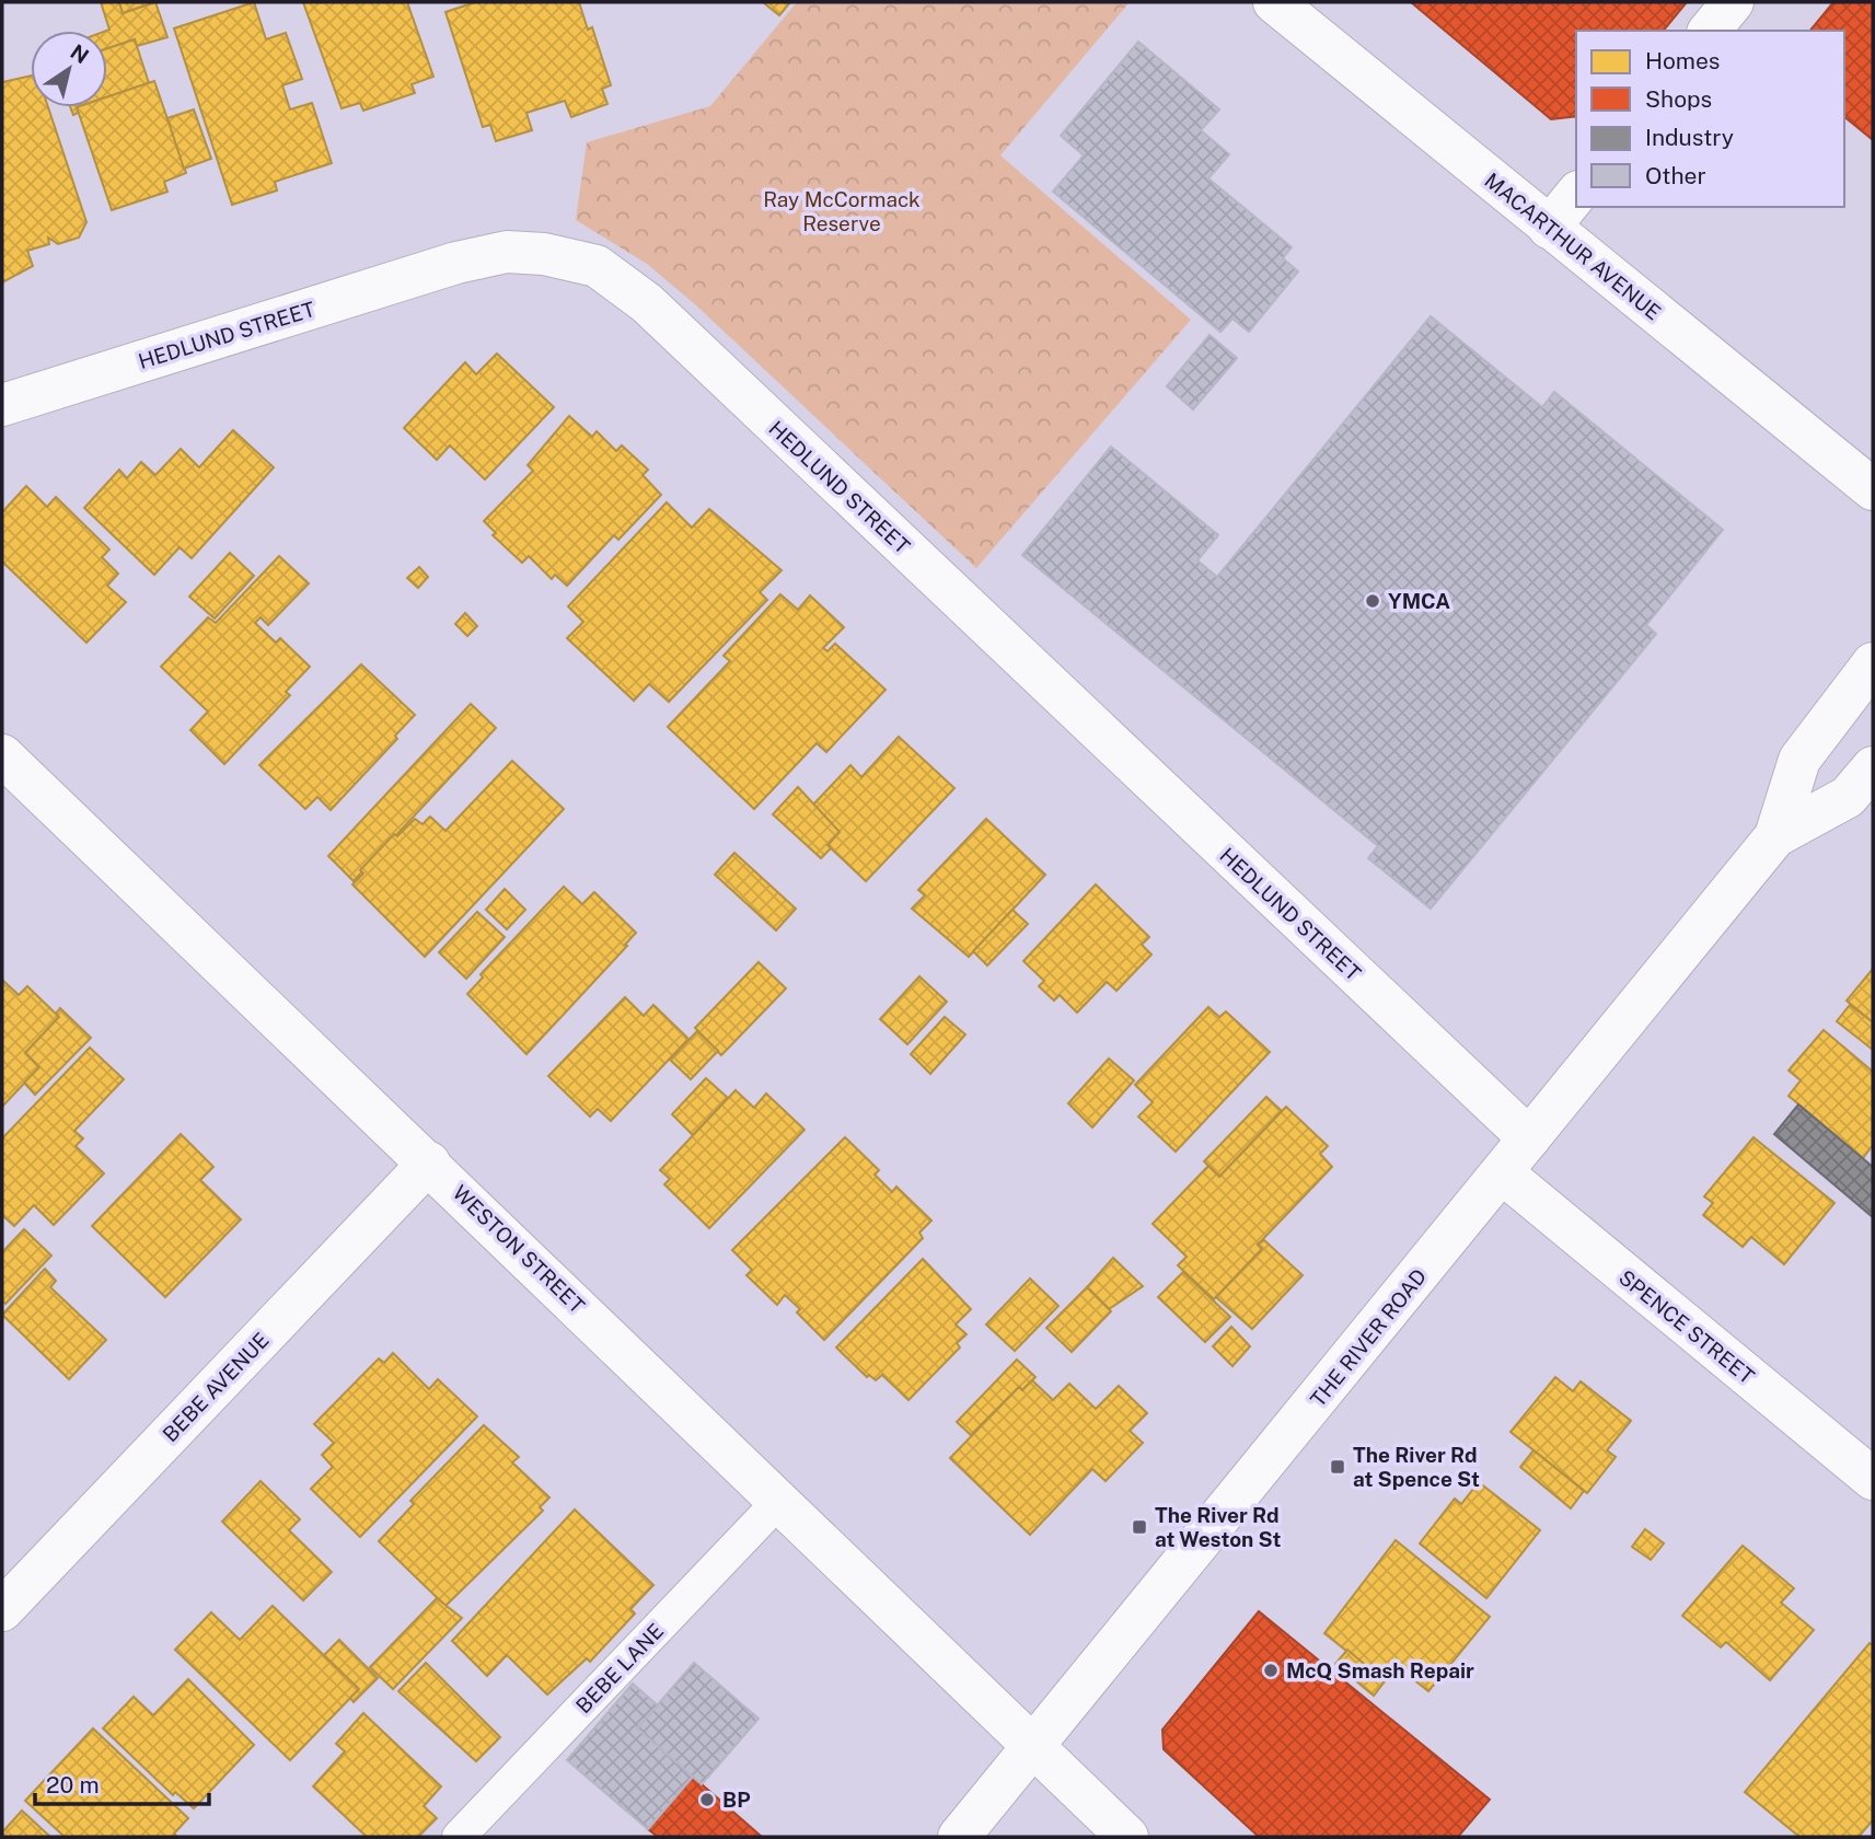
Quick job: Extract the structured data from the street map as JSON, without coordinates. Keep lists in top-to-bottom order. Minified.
{"streets":{"street":["MACARTHUR AVENUE","HEDLUND STREET","WESTON STREET","SPENCE STREET","THE RIVER ROAD","BEBE AVENUE"],"lane":["BEBE LANE"]},"crossings":[["HEDLUND STREET","THE RIVER ROAD"],["WESTON STREET","THE RIVER ROAD"],["WESTON STREET","BEBE AVENUE"],["WESTON STREET","BEBE LANE"],["SPENCE STREET","THE RIVER ROAD"]],"parks":["Ray McCormack Reserve"],"places":{"other":["YMCA","McQ Smash Repair","BP"],"transit":["The River Rd at Spence St","The River Rd at Weston St"]},"legend":["Homes","Shops","Industry","Other"],"scale_bar":"20 m","north":"top right"}
